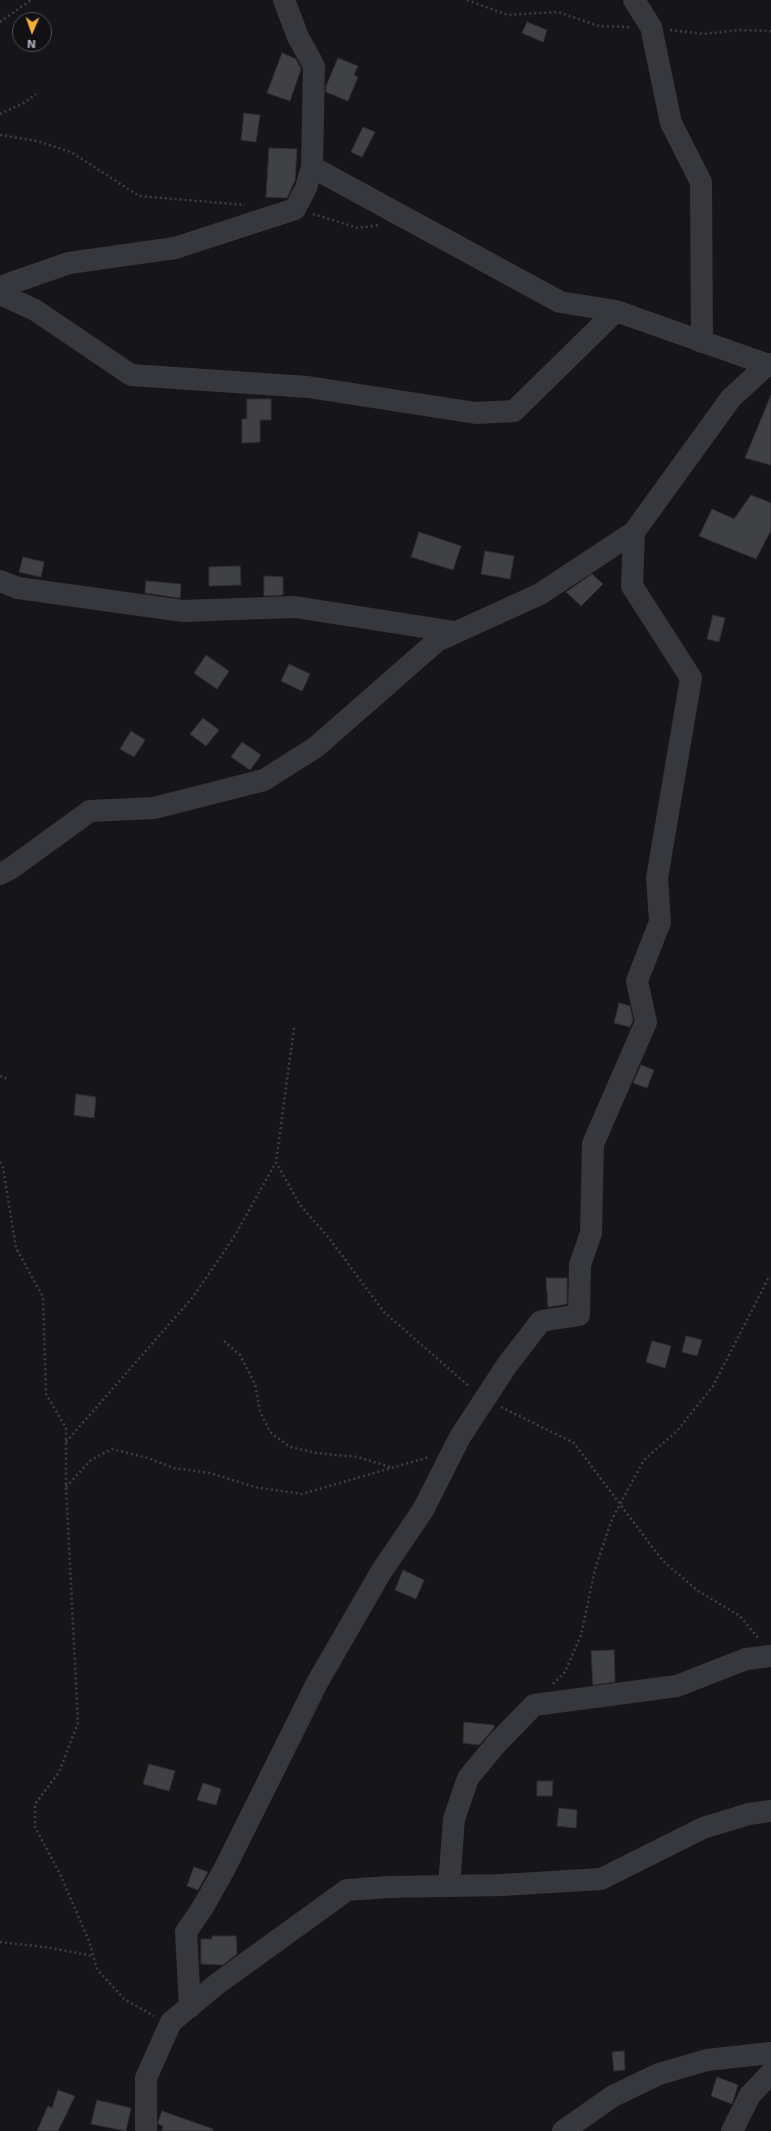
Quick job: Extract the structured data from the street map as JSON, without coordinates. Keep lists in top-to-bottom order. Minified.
{"north":"bottom"}
